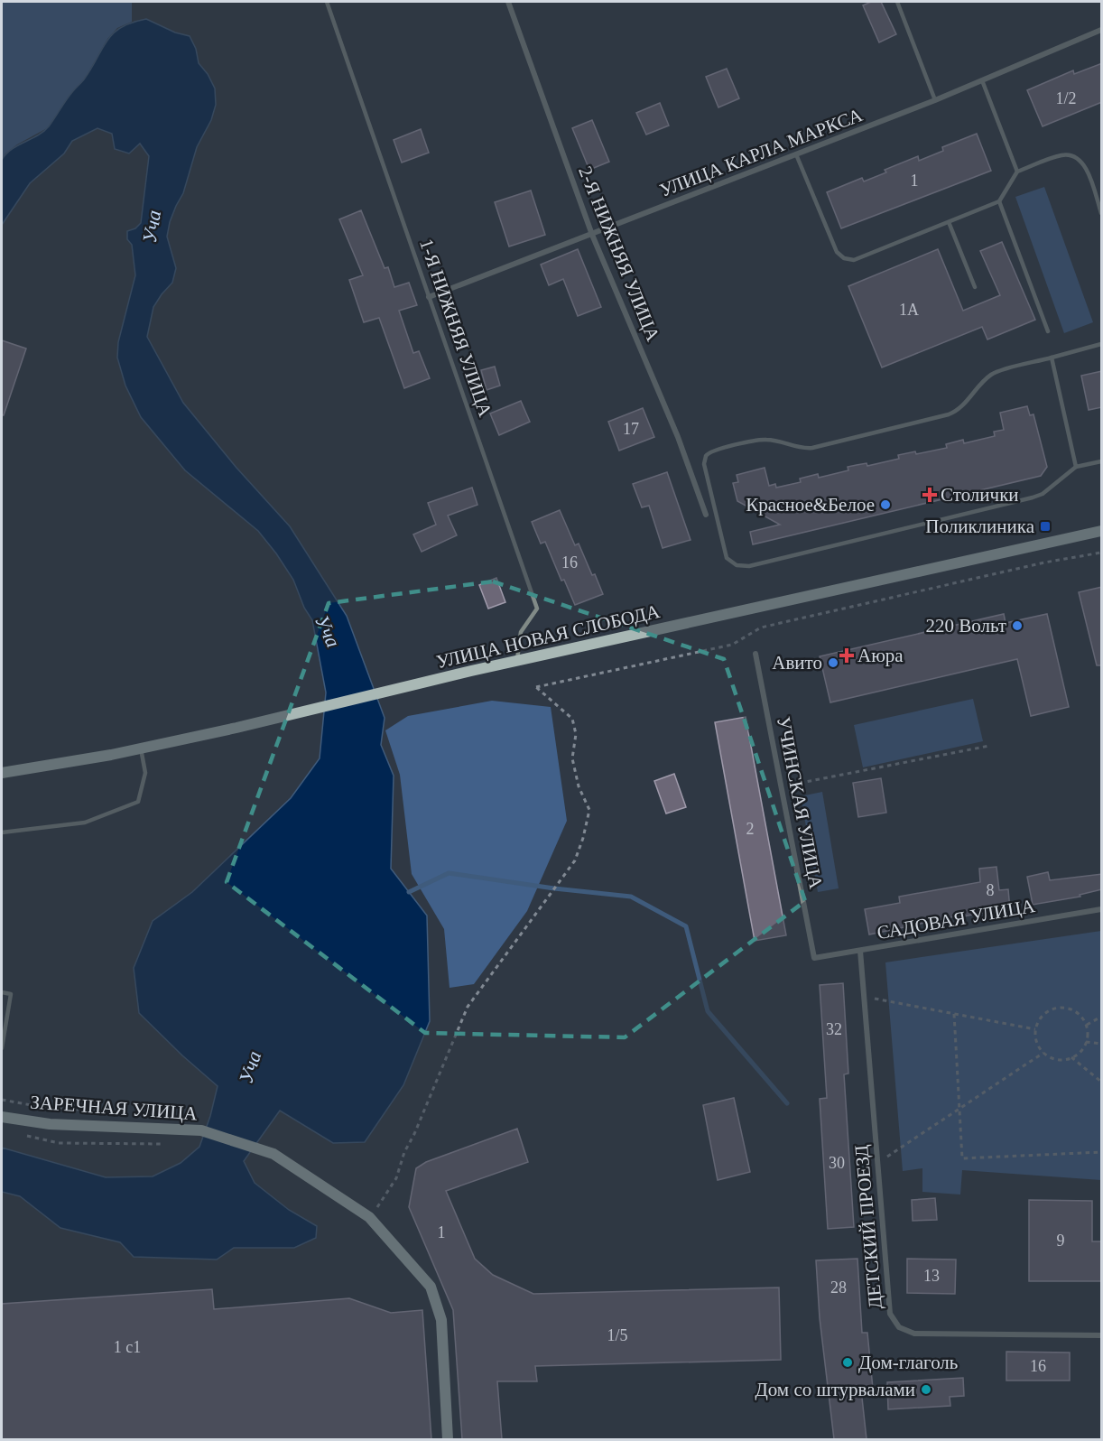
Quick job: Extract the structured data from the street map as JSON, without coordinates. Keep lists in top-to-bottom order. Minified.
{"streets":{"main road":["УЛИЦА НОВАЯ СЛОБОДА","ЗАРЕЧНАЯ УЛИЦА"],"street":["УЛИЦА КАРЛА МАРКСА","2-Я НИЖНЯЯ УЛИЦА","УЧИНСКАЯ УЛИЦА","САДОВАЯ УЛИЦА","ДЕТСКИЙ ПРОЕЗД"],"lane":["1-Я НИЖНЯЯ УЛИЦА"]},"crossings":[["УЛИЦА КАРЛА МАРКСА","2-Я НИЖНЯЯ УЛИЦА"],["УЛИЦА КАРЛА МАРКСА","1-Я НИЖНЯЯ УЛИЦА"],["1-Я НИЖНЯЯ УЛИЦА","УЛИЦА НОВАЯ СЛОБОДА"],["УЧИНСКАЯ УЛИЦА","САДОВАЯ УЛИЦА"],["САДОВАЯ УЛИЦА","ДЕТСКИЙ ПРОЕЗД"]],"water":["Уча"],"places":{"health":["Столички","Аюра"],"other":["Красное&Белое","220 Вольт","Авито","Дом-глаголь","Дом со штурвалами"],"transit":["Поликлиника"]},"house_numbers":["1/2","1","1А","17","16","2","8","32","30","1","9","13","28","1/5","1 с1","16"]}
